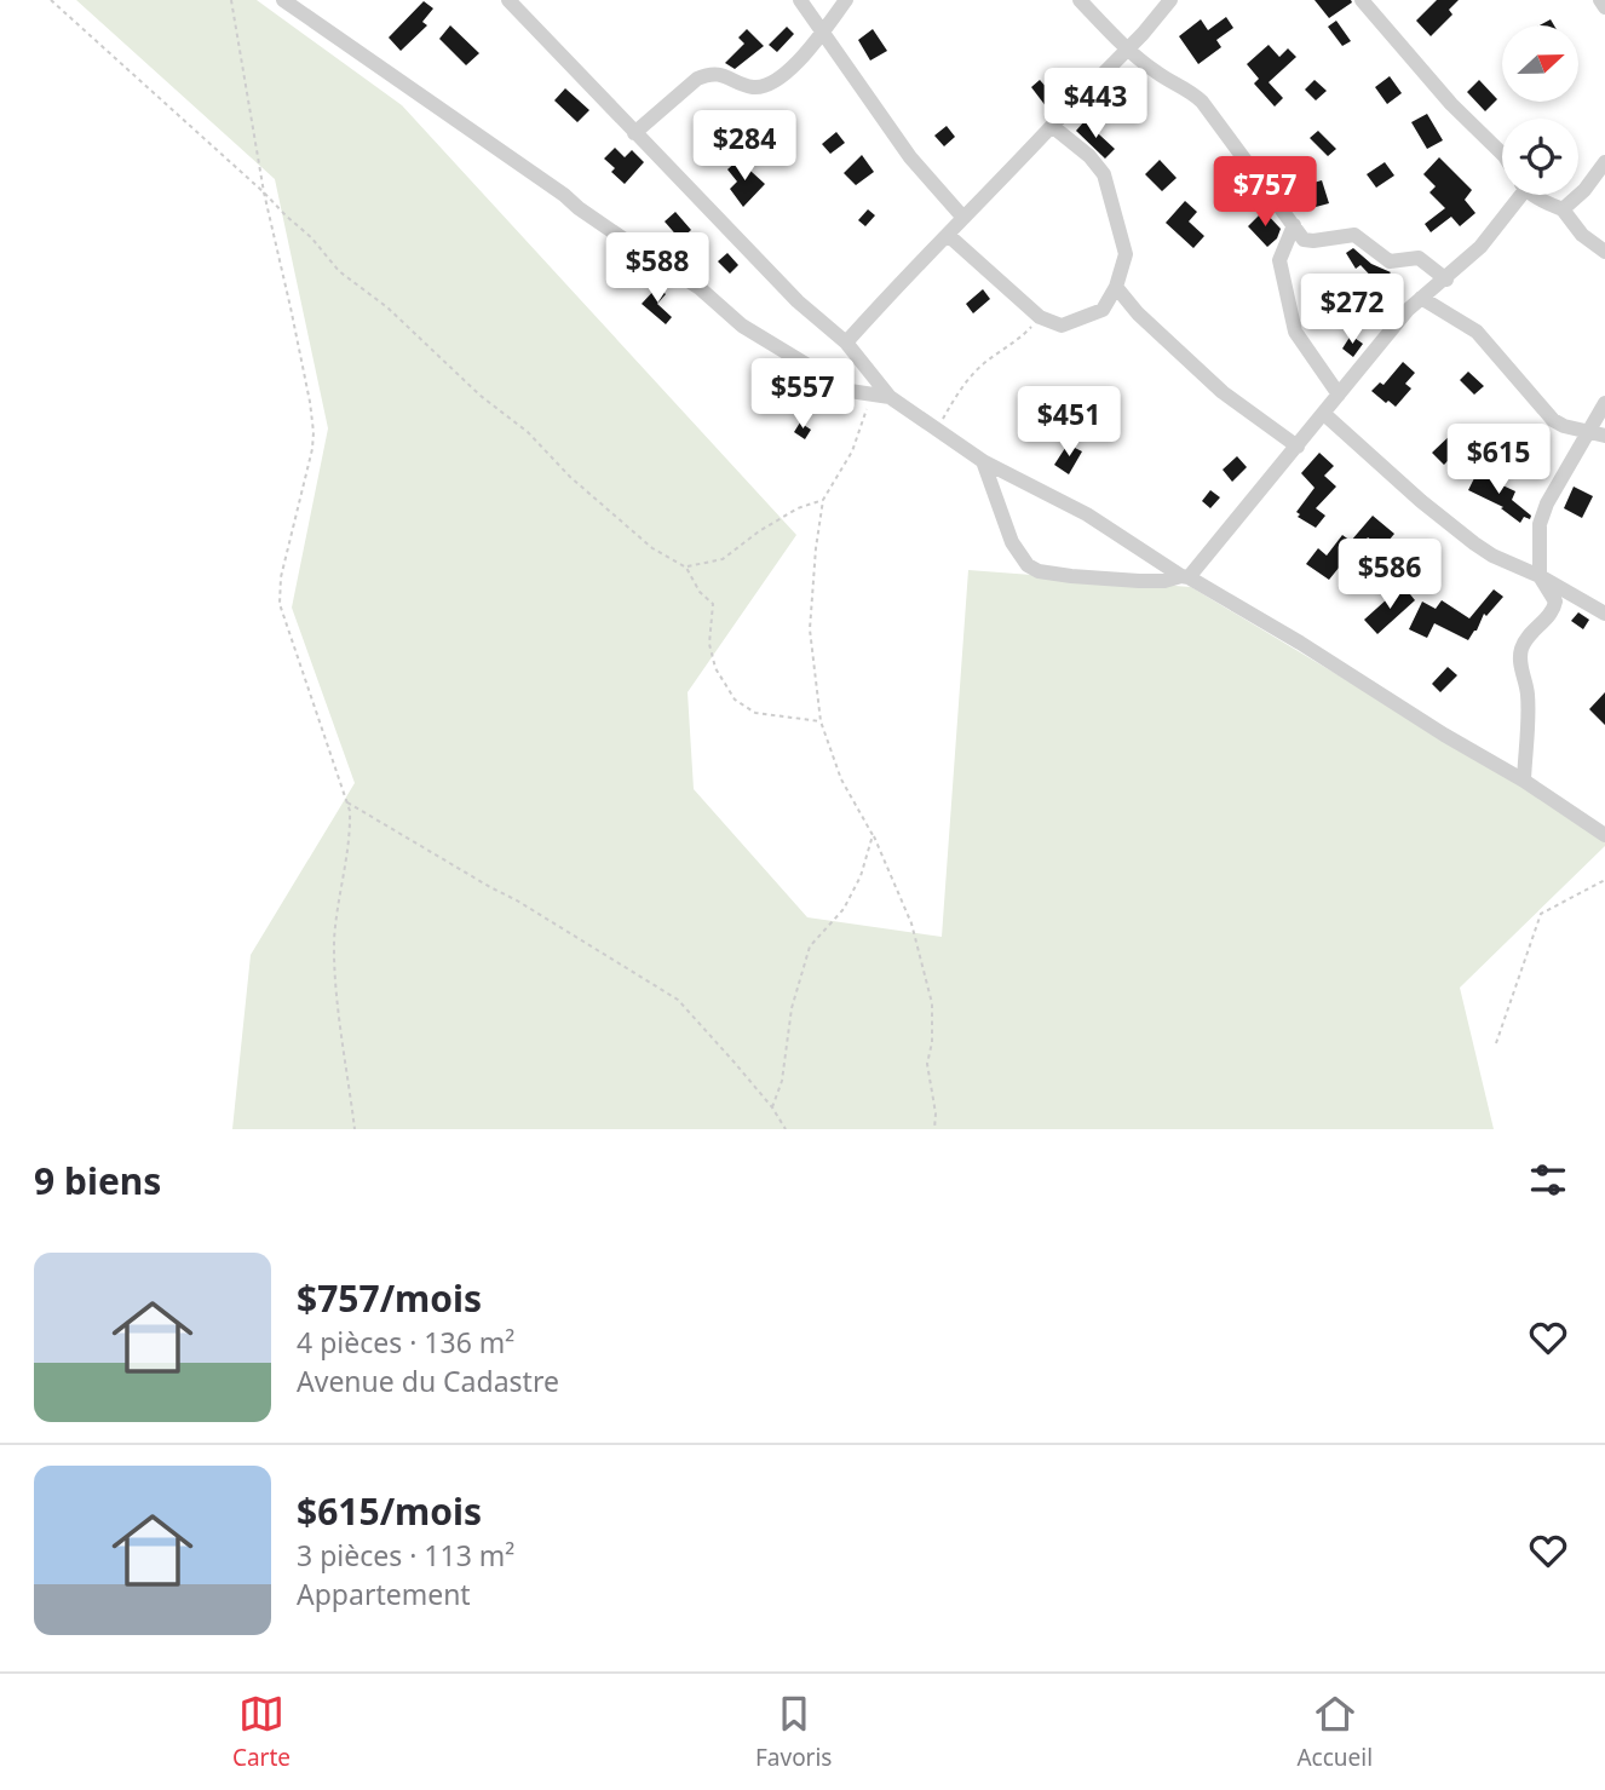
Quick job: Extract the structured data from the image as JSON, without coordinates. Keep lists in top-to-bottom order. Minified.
{"north":"right","page":{"price":["$443","$284","$757","$588","$272","$557","$451","$615","$586"],"heading":"9 biens","list":[{"name":"$757/mois","note":"4 pièces · 136 m² · Avenue du Cadastre"},{"name":"$615/mois","note":"3 pièces · 113 m² · Appartement"}],"tabs":["Carte","Favoris","Accueil"]}}
